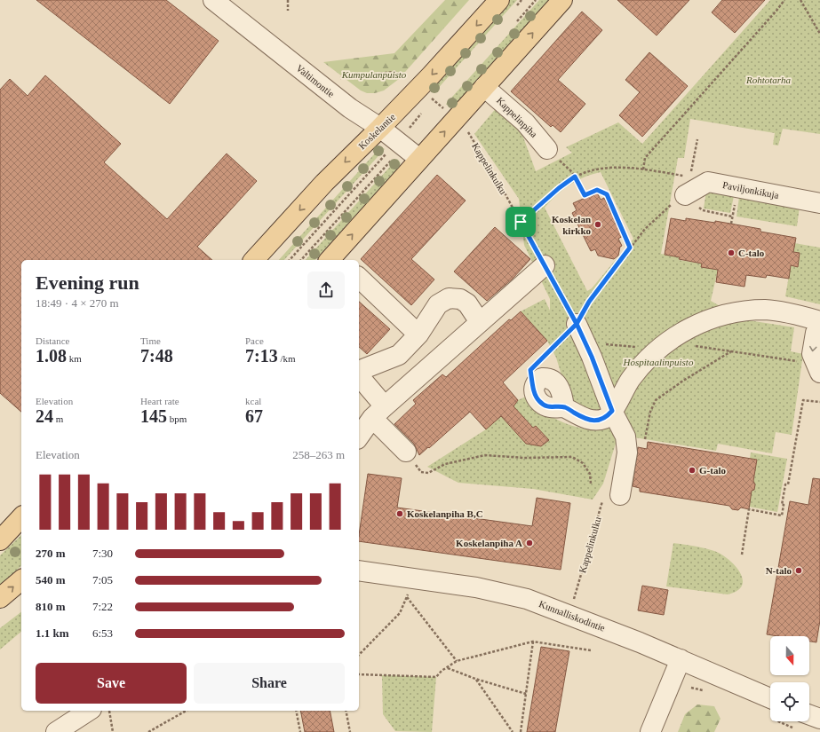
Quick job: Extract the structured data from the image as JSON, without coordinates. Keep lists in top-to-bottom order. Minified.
{"streets":{"main road":["Koskelantie"],"street":["Valtimontie","Kappelinpiha","Paviljonkikuja","Kunnalliskodintie"],"path":["Kappelinkulku"]},"crossings":[["Valtimontie","Koskelantie"],["Valtimontie","Kappelinkulku"],["Koskelantie","Kappelinkulku"]],"parks":["Kumpulanpuisto","Rohtotarha","Hospitaalinpuisto"],"places":["Koskelan kirkko","C-talo","G-talo","Koskelanpiha B,C","Koskelanpiha A","N-talo"],"north":"bottom","page":{"heading":["Evening run","18:49 · 4 × 270 m"],"stats":[["Distance","1.08 km"],["Time","7:48"],["Pace","7:13 /km"],["Elevation","24 m"],["Heart rate","145 bpm"],["kcal","67"]],"chart":["Elevation","258–263 m"],"list":[{"name":"270 m","note":"7:30"},{"name":"540 m","note":"7:05"},{"name":"810 m","note":"7:22"},{"name":"1.1 km","note":"6:53"}],"buttons":["Save","Share"]}}
